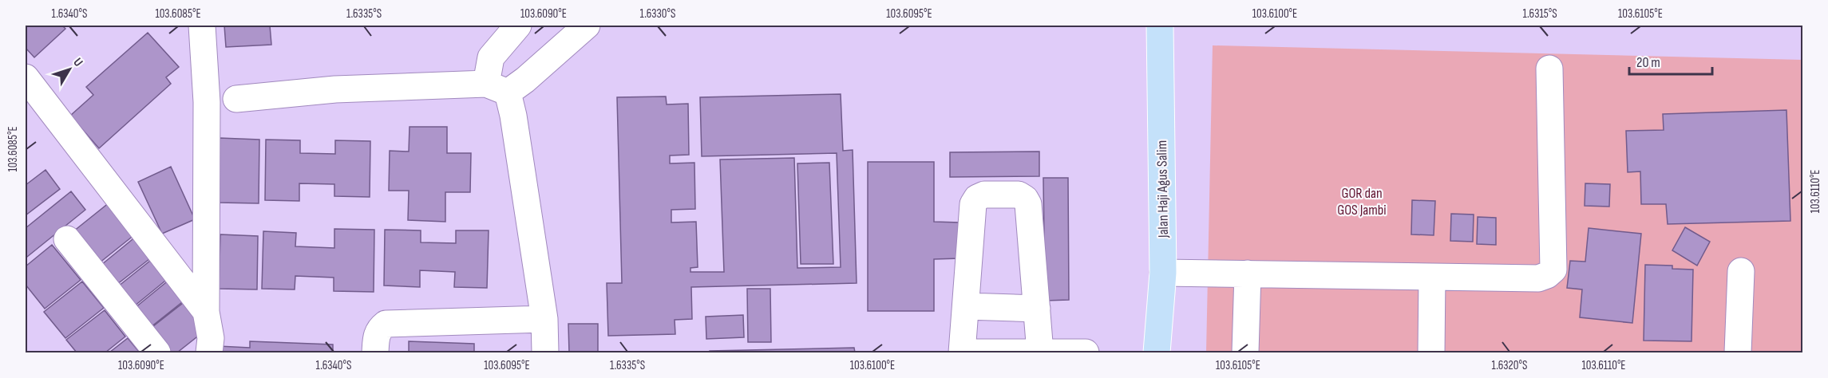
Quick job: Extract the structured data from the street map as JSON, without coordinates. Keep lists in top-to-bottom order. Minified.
{"streets":{"main road":["Jalan Haji Agus Salim"]},"parks":["GOR dan GOS Jambi"],"scale_bar":"20 m","north":"top right","coordinates":["1.6340°S","103.6085°E","1.6335°S","103.6090°E","1.6330°S","103.6095°E","103.6100°E","1.6315°S","103.6105°E","103.6110°E","1.6320°S"]}
